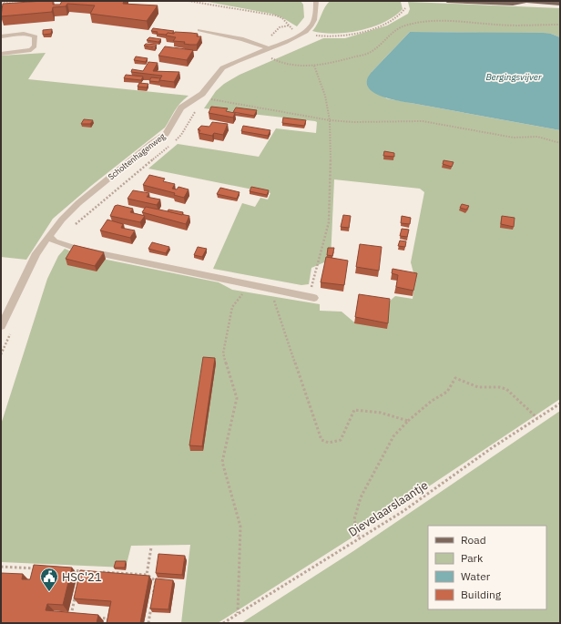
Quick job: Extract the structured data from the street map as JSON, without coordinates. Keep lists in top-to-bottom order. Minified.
{"streets":{"street":["Scholtenhagenweg"],"path":["Dievelaarslaantje"]},"water":["Bergingsvijver"],"places":{"public building":["HSC'21"]},"legend":["Road","Park","Water","Building"]}
